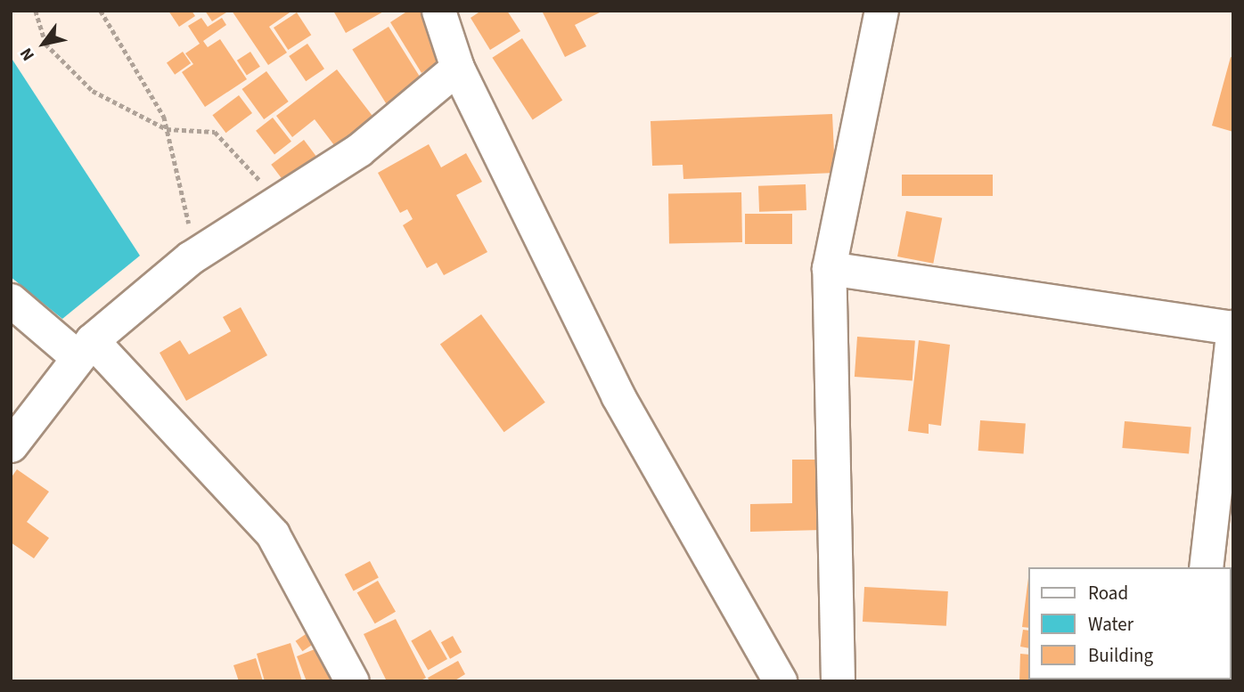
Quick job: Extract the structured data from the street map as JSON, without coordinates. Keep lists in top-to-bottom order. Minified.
{"legend":["Road","Water","Building"],"north":"bottom left"}
